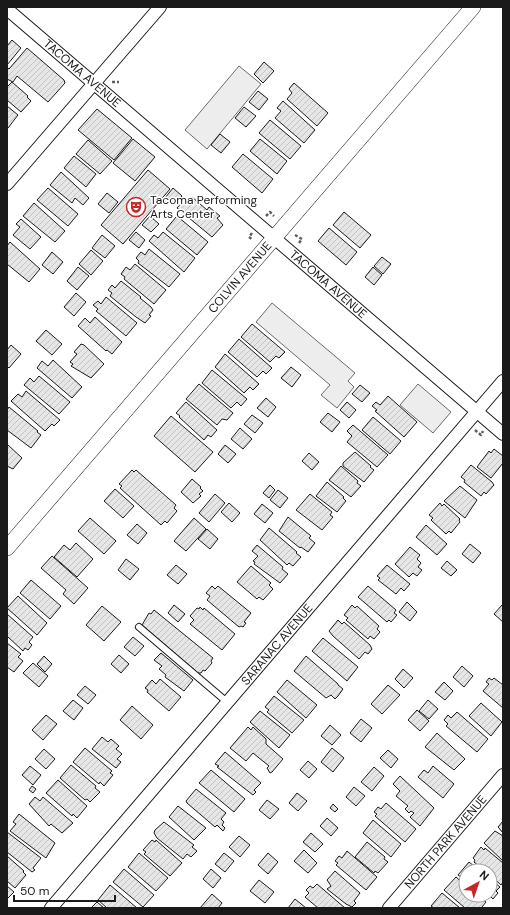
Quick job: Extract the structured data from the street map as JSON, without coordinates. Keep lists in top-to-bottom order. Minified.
{"streets":{"street":["TACOMA AVENUE","COLVIN AVENUE","SARANAC AVENUE","NORTH PARK AVENUE"]},"crossings":[["TACOMA AVENUE","COLVIN AVENUE"],["TACOMA AVENUE","SARANAC AVENUE"]],"places":{"theatre":["Tacoma Performing Arts Center"]},"scale_bar":"50 m","north":"top right"}
